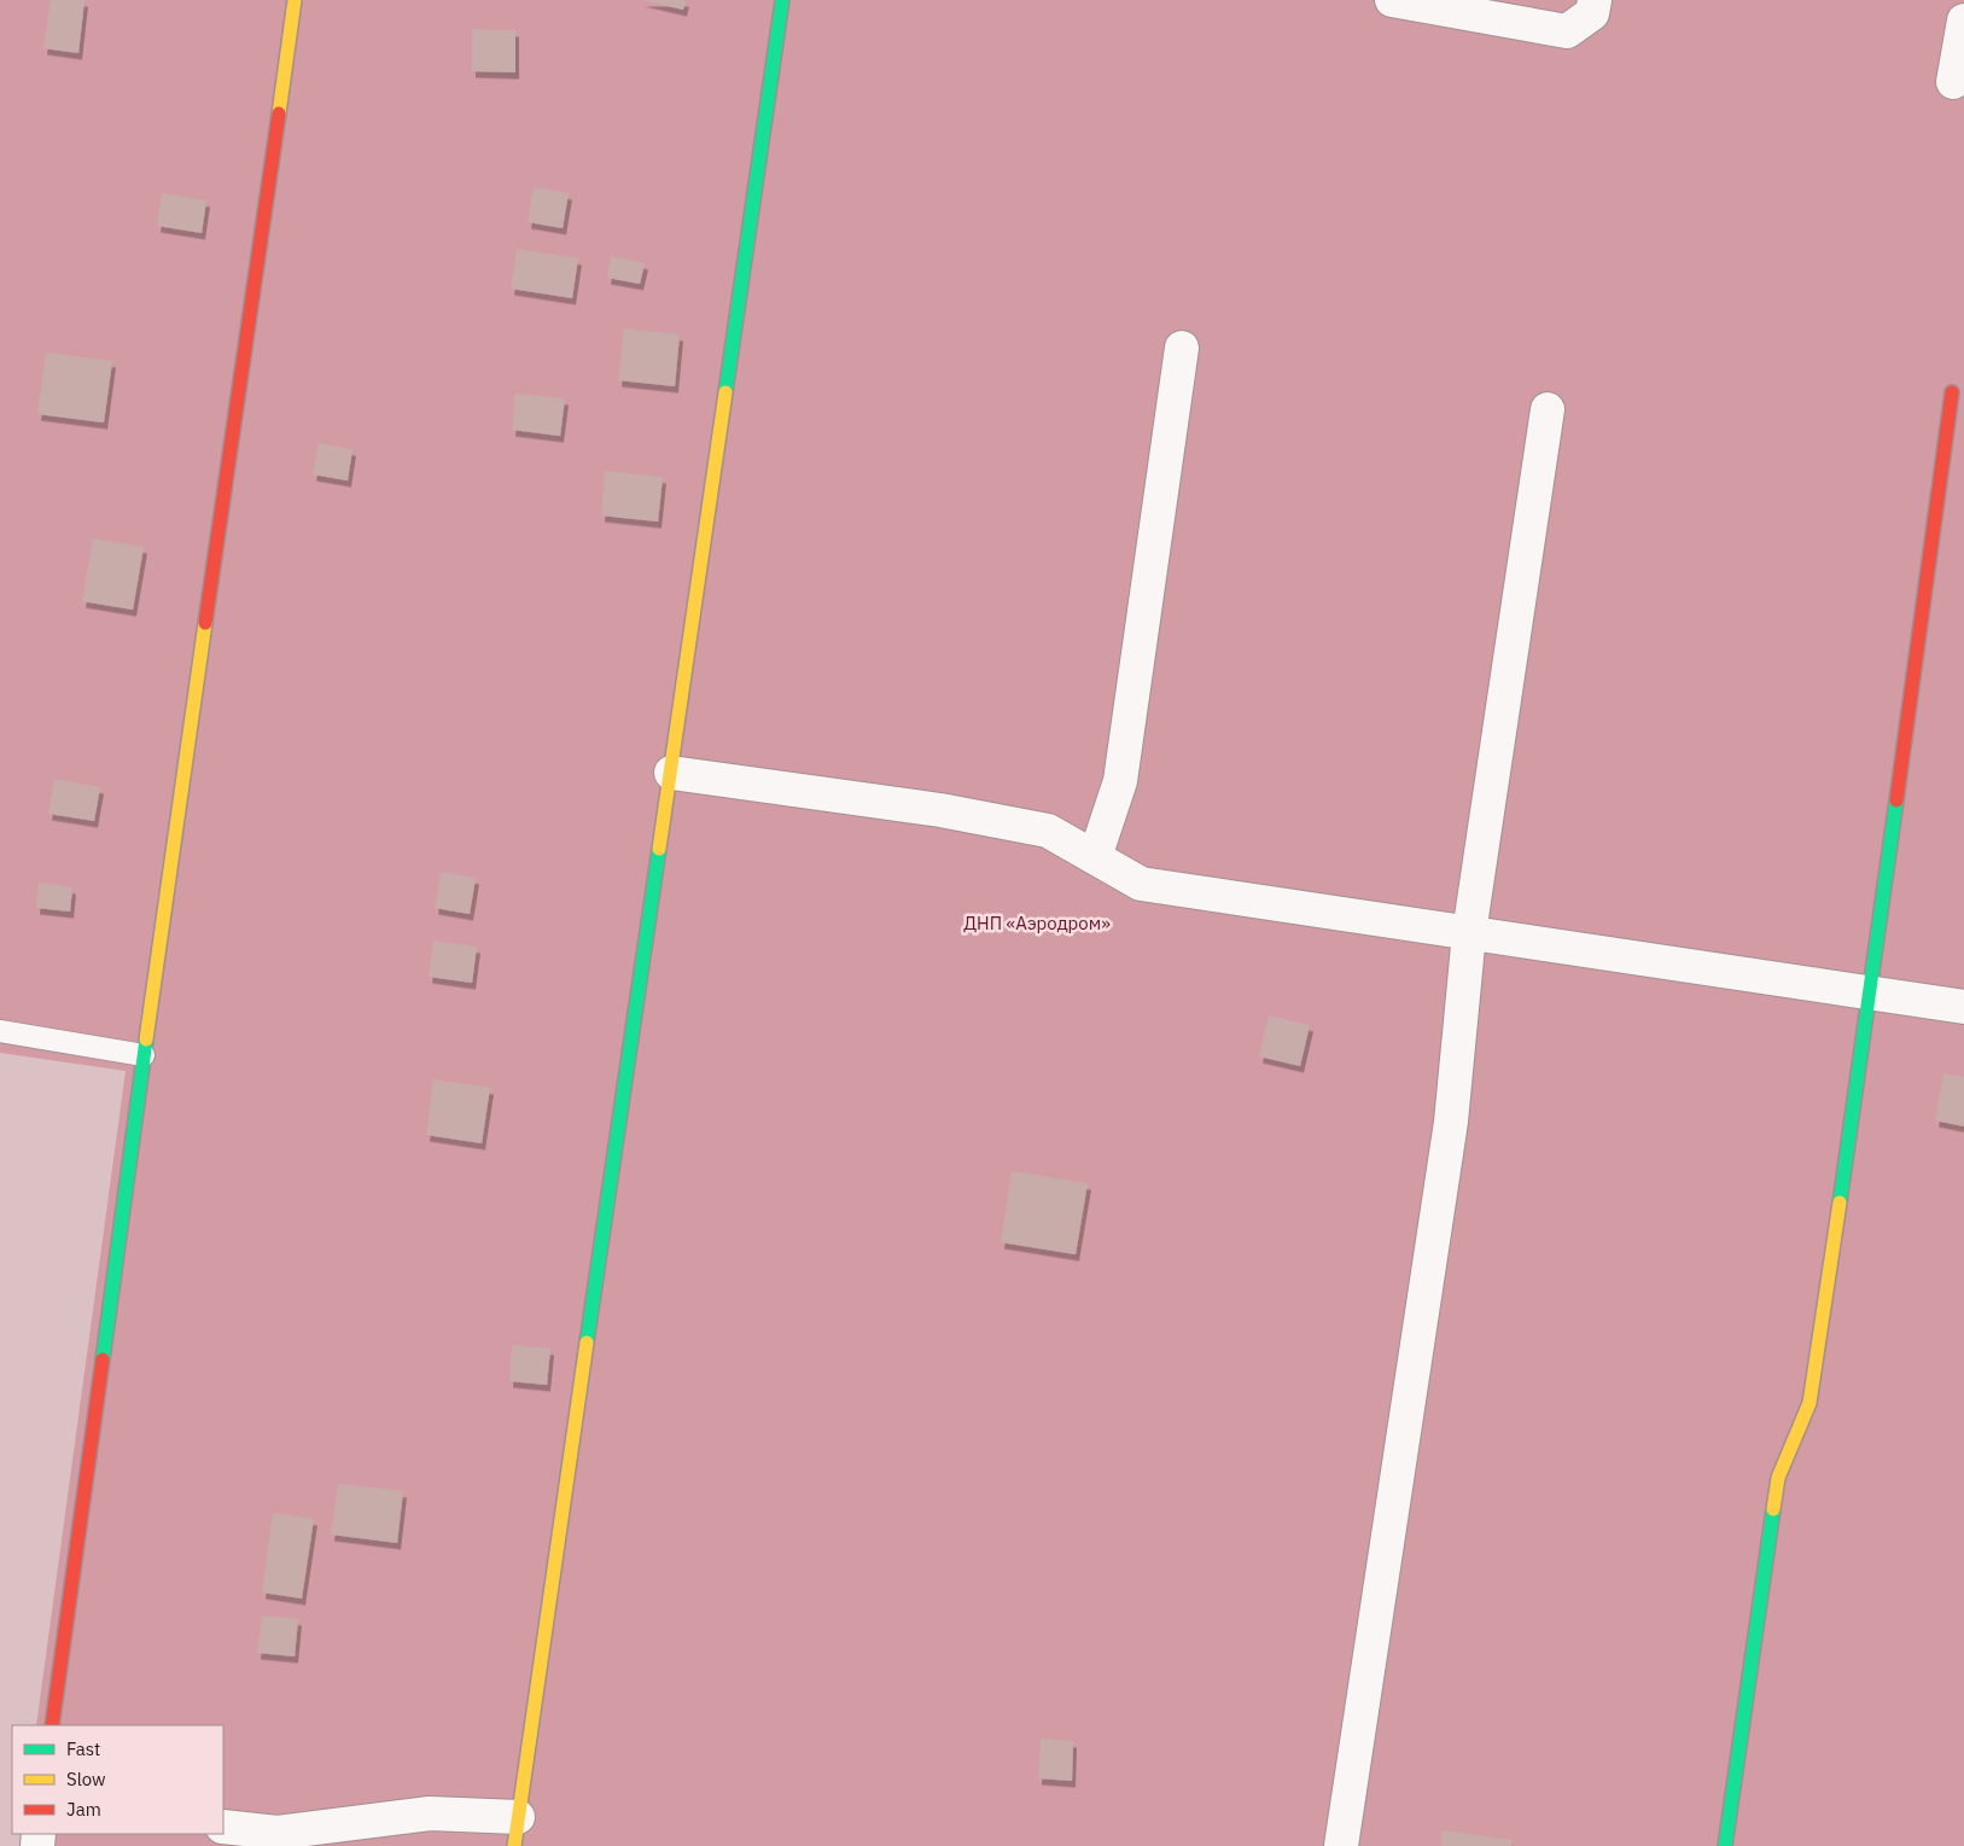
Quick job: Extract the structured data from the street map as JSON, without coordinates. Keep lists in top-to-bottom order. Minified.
{"parks":["ДНП «Аэродром»"],"legend":["Fast","Slow","Jam"]}
